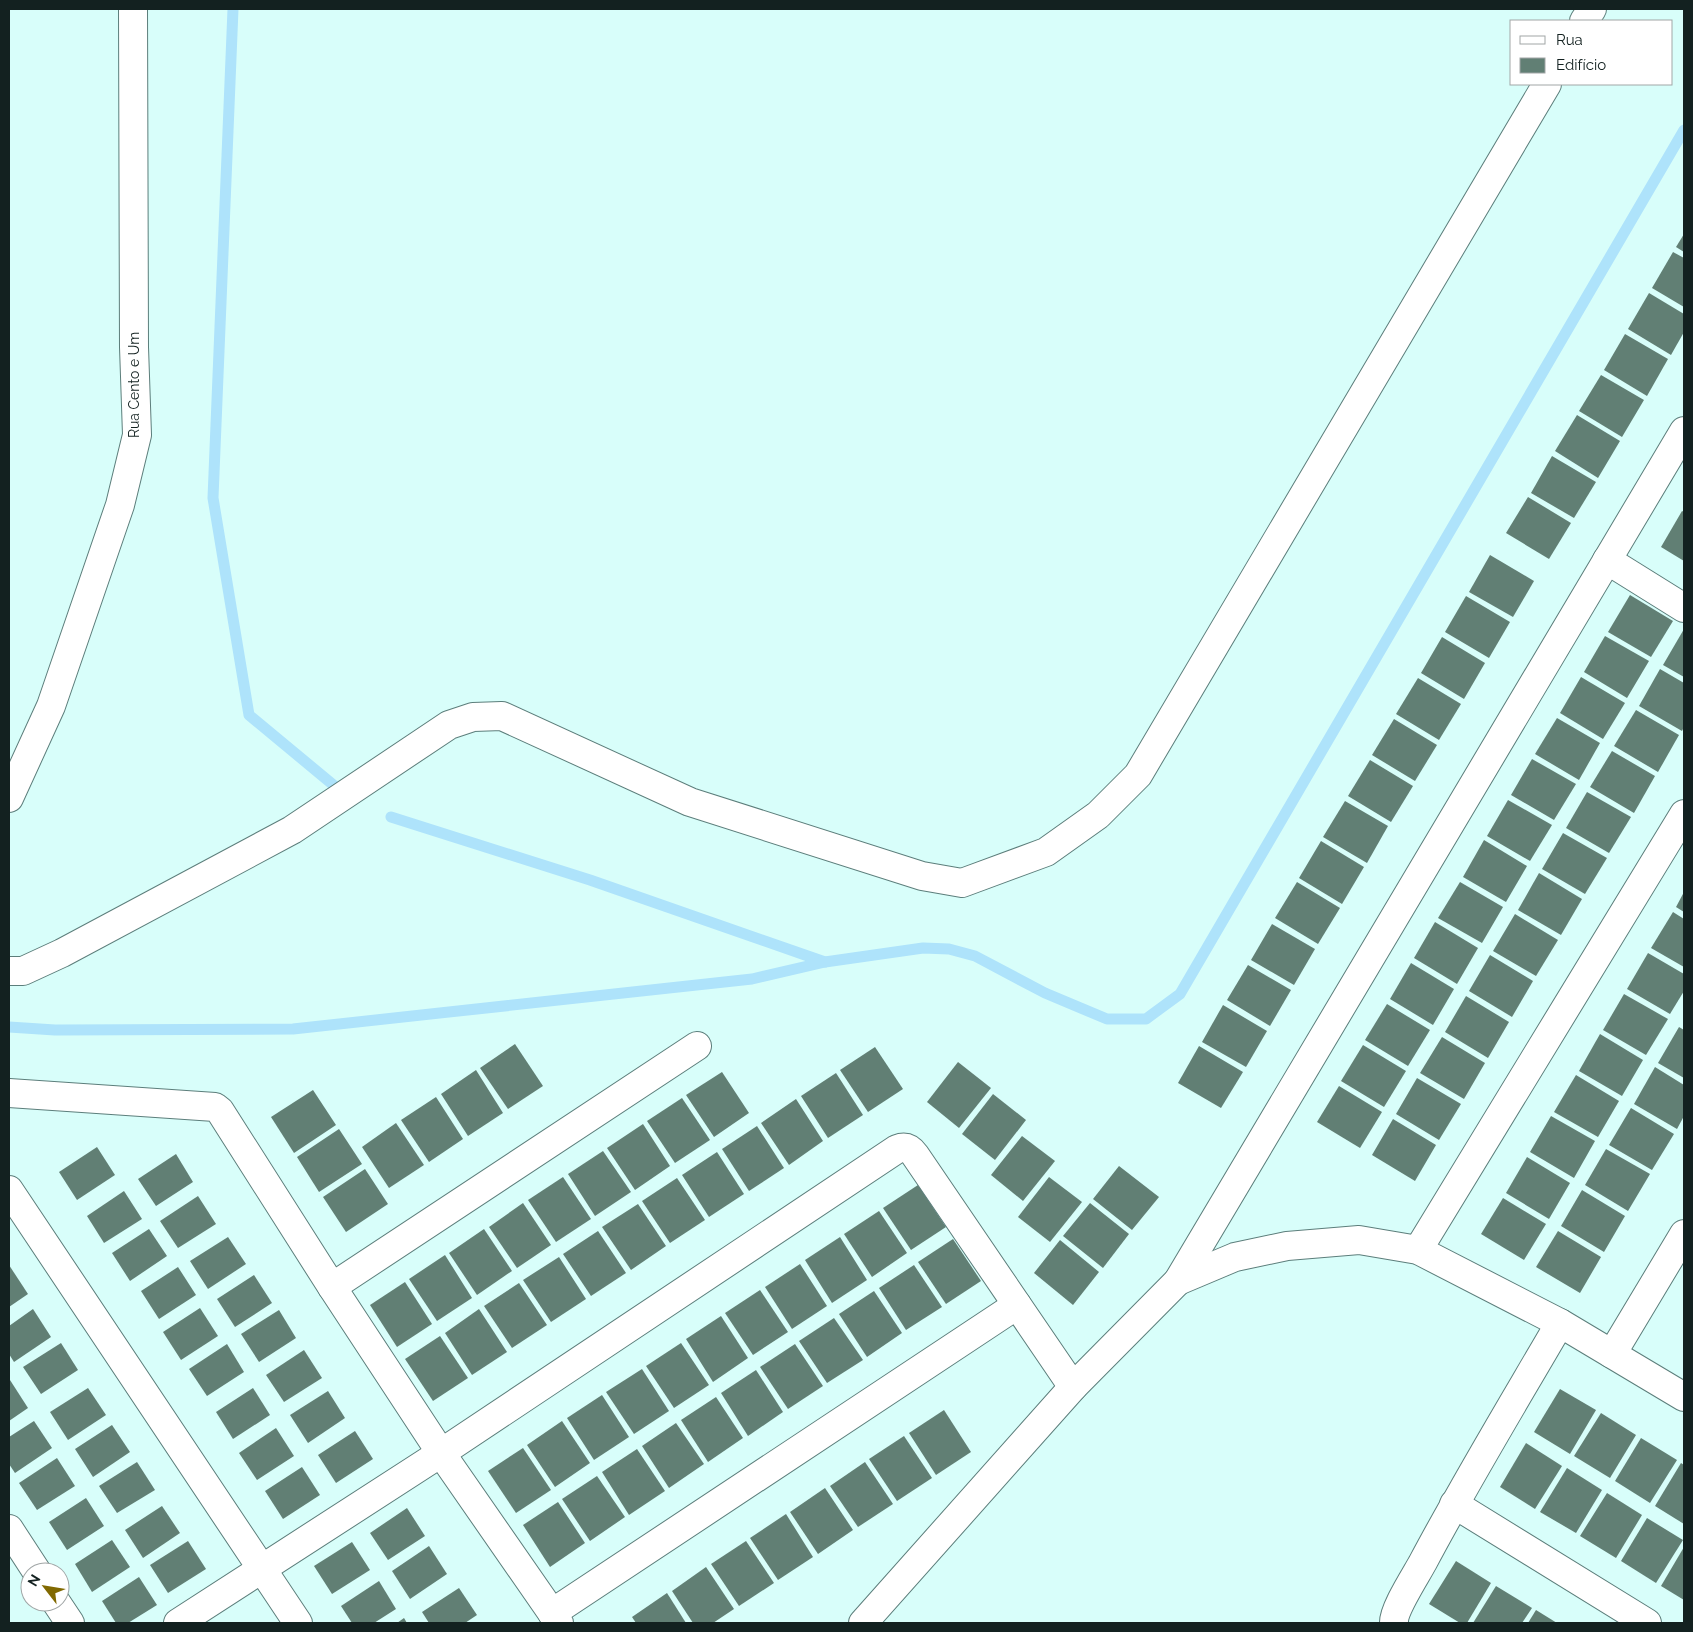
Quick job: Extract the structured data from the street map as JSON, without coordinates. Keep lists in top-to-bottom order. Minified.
{"streets":{"street":["Rua Cento e Um"]},"legend":["Rua","Edifício"],"north":"top left"}
